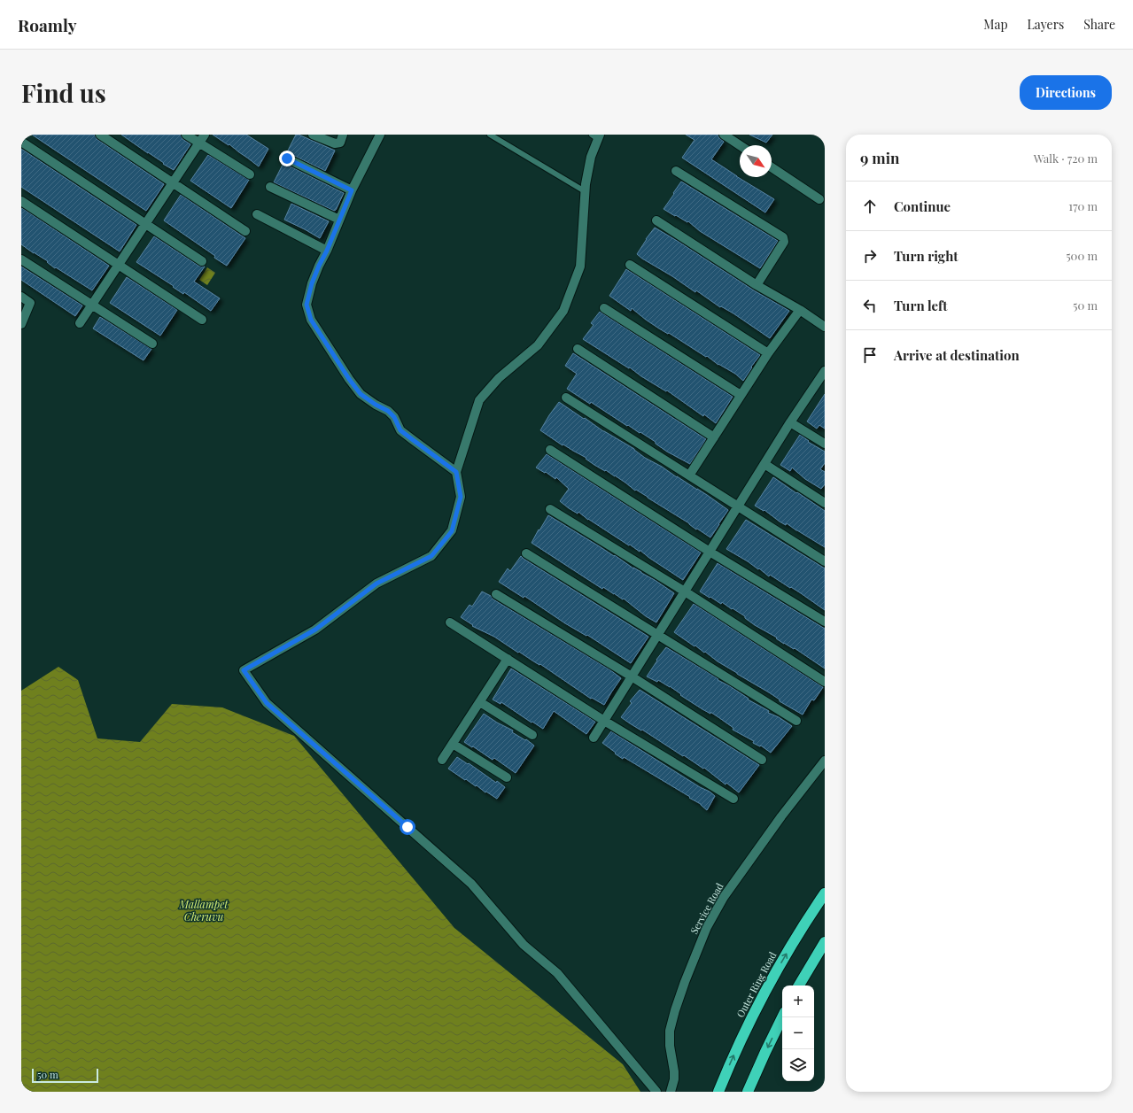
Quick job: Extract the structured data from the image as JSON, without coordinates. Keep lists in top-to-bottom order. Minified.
{"streets":{"highway":["Outer Ring Road"],"street":["Service Road"]},"water":["Mallampet Cheruvu"],"scale_bar":"50 m","north":"bottom right","page":{"header":"Roamly","nav":["Map","Layers","Share"],"buttons":"Directions","title":"Find us","heading":["9 min","Walk · 720 m"],"list":[["Continue","170 m"],["Turn right","500 m"],["Turn left","50 m"],"Arrive at destination"],"map_buttons":["+","−"],"scale":"50 m"}}
